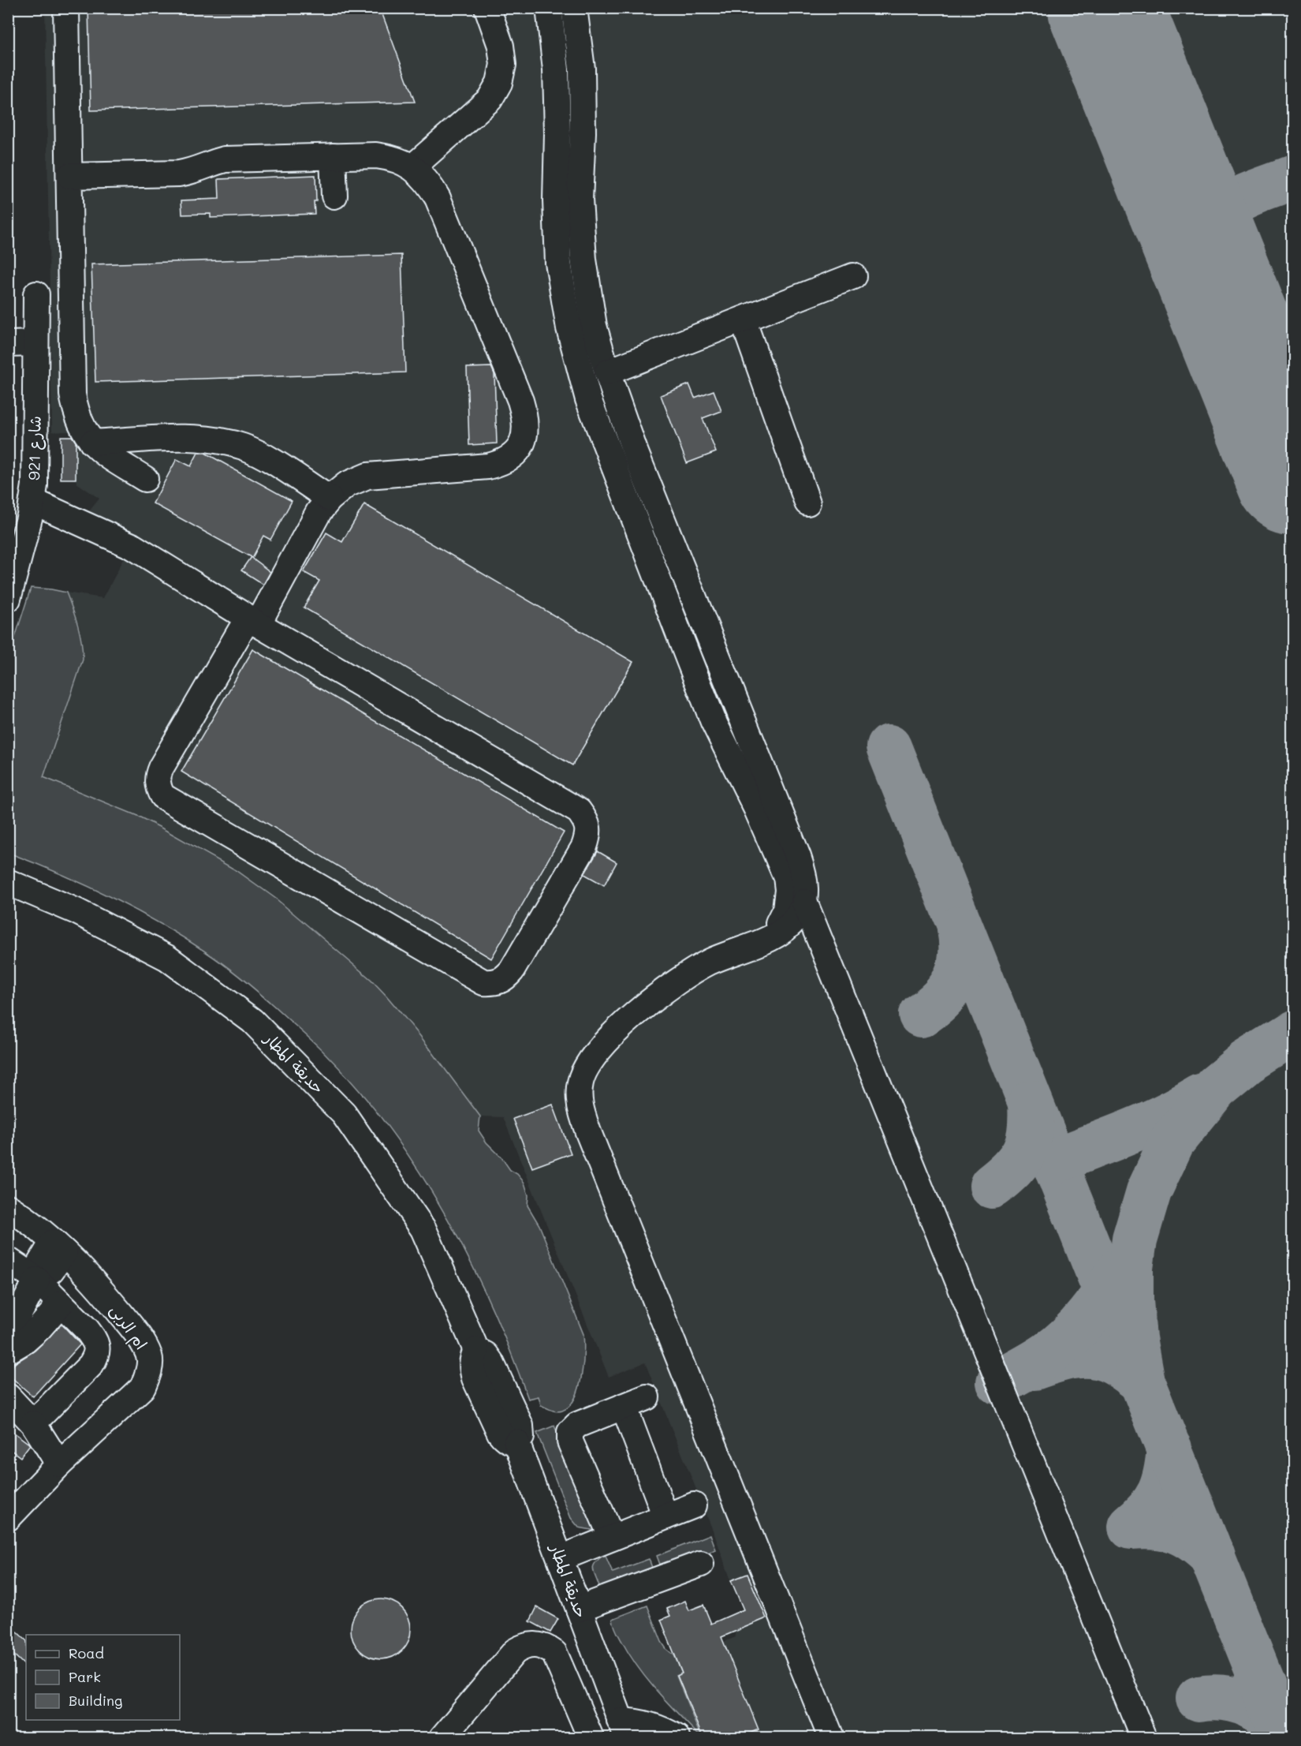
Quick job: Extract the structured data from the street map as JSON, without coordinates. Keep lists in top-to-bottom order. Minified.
{"streets":{"street":["شارع 921","حديقة المطار","ام الربى"]},"legend":["Road","Park","Building"]}
